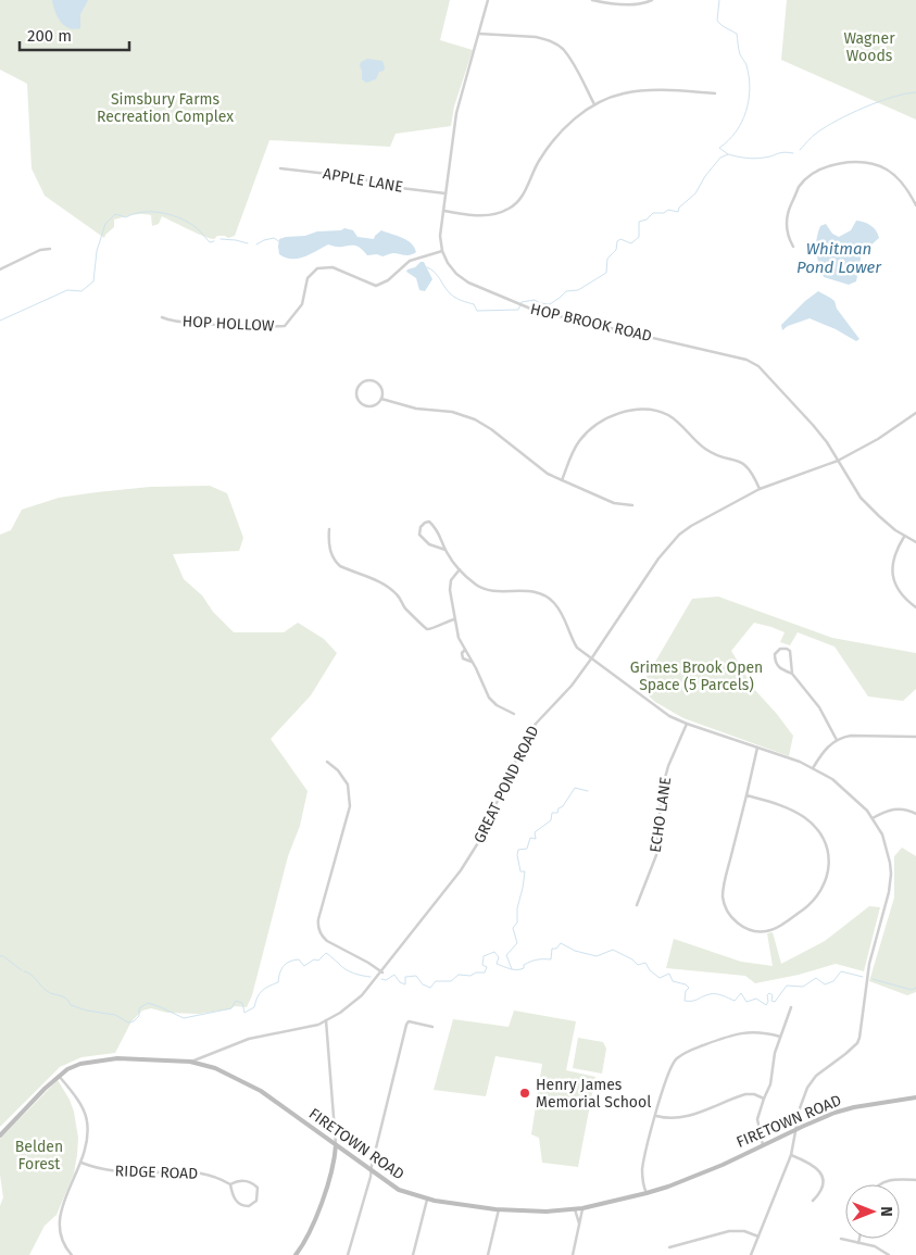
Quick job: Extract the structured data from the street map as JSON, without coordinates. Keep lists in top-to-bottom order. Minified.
{"streets":{"street":["APPLE LANE","HOP BROOK ROAD","HOP HOLLOW","GREAT POND ROAD","ECHO LANE","FIRETOWN ROAD","RIDGE ROAD"]},"crossings":[["HOP BROOK ROAD","HOP HOLLOW"],["HOP BROOK ROAD","GREAT POND ROAD"],["GREAT POND ROAD","FIRETOWN ROAD"]],"water":["Whitman Pond Lower"],"parks":["Wagner Woods","Simsbury Farms Recreation Complex","Grimes Brook Open Space (5 Parcels)","Belden Forest"],"places":["Henry James Memorial School"],"scale_bar":"200 m","north":"right"}
